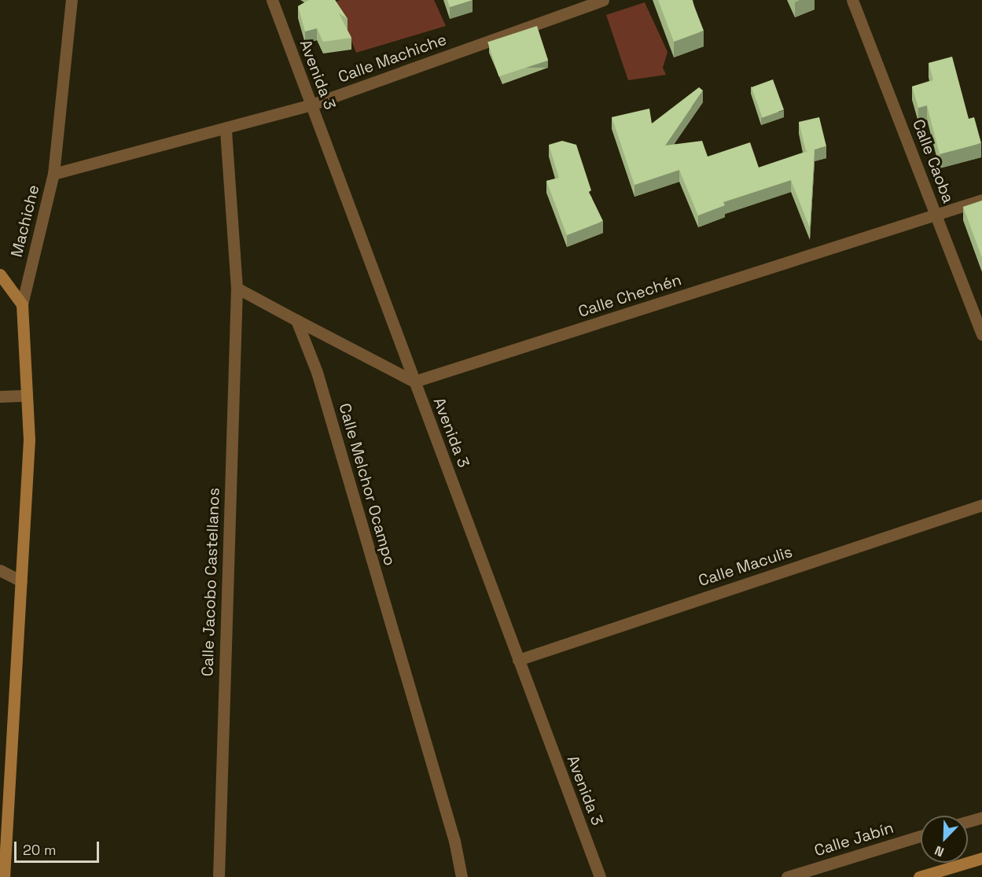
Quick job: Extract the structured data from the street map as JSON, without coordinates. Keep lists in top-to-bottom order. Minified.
{"streets":{"street":["Calle Machiche","Avenida 3","Calle Caoba","Machiche","Calle Chechén","Calle Melchor Ocampo","Calle Maculis","Calle Jacobo Castellanos","Calle Jabín"]},"crossings":[["Calle Machiche","Avenida 3"],["Calle Machiche","Machiche"],["Avenida 3","Calle Chechén"],["Avenida 3","Calle Maculis"],["Calle Caoba","Calle Chechén"]],"scale_bar":"20 m","north":"bottom left"}
